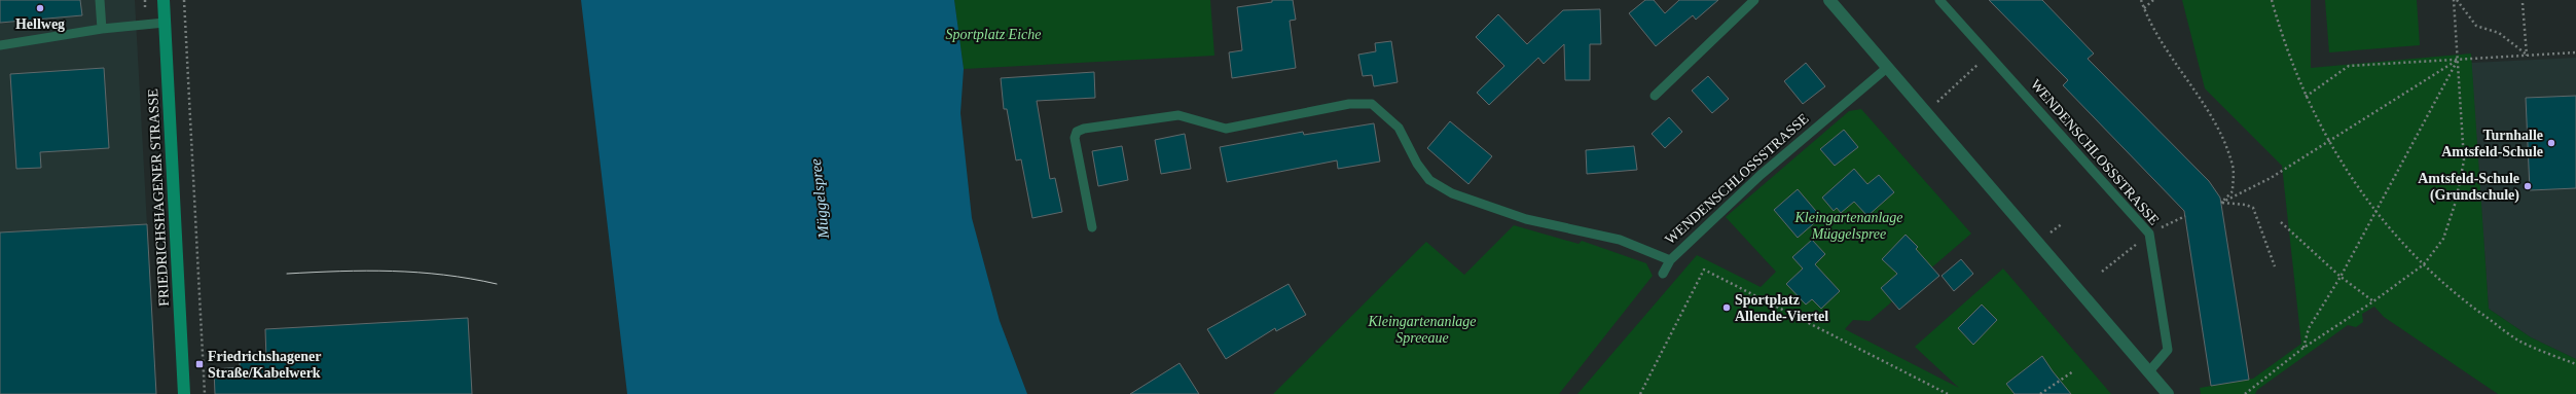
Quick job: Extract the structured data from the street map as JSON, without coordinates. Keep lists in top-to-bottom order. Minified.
{"streets":{"main road":["FRIEDRICHSHAGENER STRASSE"],"lane":["WENDENSCHLOSSSTRASSE"]},"water":["Müggelspree"],"parks":["Sportplatz Eiche","Kleingartenanlage Müggelspree","Kleingartenanlage Spreeaue"],"places":{"other":["Hellweg","Turnhalle Amtsfeld-Schule","Amtsfeld-Schule (Grundschule)","Sportplatz Allende-Viertel"],"transit":["Friedrichshagener Straße/Kabelwerk"]}}
